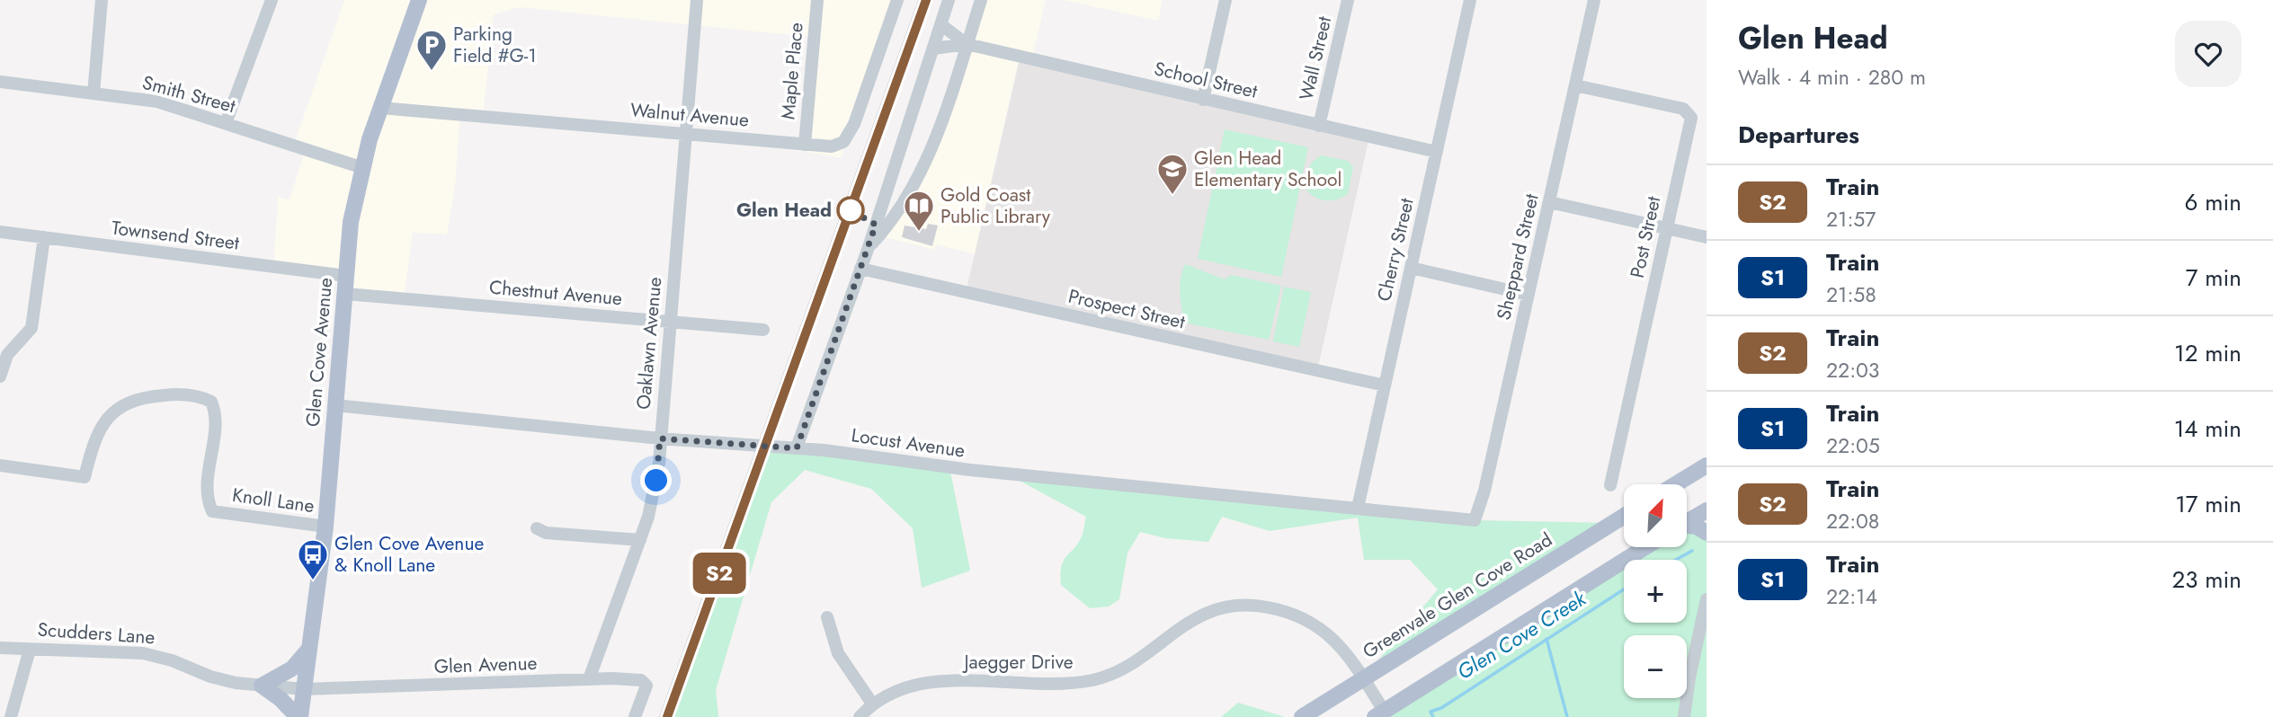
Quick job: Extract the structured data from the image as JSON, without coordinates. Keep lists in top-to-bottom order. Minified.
{"streets":{"main road":["Glen Cove Avenue","Greenvale Glen Cove Road","Scudders Lane"],"street":["Wall Street","Maple Place","School Street","Smith Street","Walnut Avenue","Townsend Street","Post Street","Cherry Street","Sheppard Street","Chestnut Avenue","Prospect Street","Oaklawn Avenue","Locust Avenue","Knoll Lane","Jaegger Drive","Glen Avenue"]},"crossings":[["Wall Street","School Street"],["Maple Place","Walnut Avenue"],["School Street","Cherry Street"],["Smith Street","Glen Cove Avenue"],["Walnut Avenue","Oaklawn Avenue"],["Walnut Avenue","Glen Cove Avenue"],["Townsend Street","Glen Cove Avenue"],["Post Street","Sheppard Street"],["Cherry Street","Prospect Street"],["Cherry Street","Locust Avenue"],["Sheppard Street","Locust Avenue"],["Chestnut Avenue","Oaklawn Avenue"],["Chestnut Avenue","Glen Cove Avenue"],["Oaklawn Avenue","Locust Avenue"],["Oaklawn Avenue","Glen Avenue"],["Glen Cove Avenue","Locust Avenue"],["Glen Cove Avenue","Knoll Lane"],["Glen Cove Avenue","Scudders Lane"],["Glen Cove Avenue","Glen Avenue"],["Greenvale Glen Cove Road","Jaegger Drive"],["Scudders Lane","Glen Avenue"]],"water":["Glen Cove Creek"],"places":{"parking":["Parking Field #G-1"],"school or university":["Glen Head Elementary School"],"other":["Glen Head"],"library":["Gold Coast Public Library"],"bus stop":["Glen Cove Avenue & Knoll Lane"]},"north":"top right","page":{"on_map":"S2","heading":[["Glen Head","Walk · 4 min · 280 m"],"Departures"],"list":[{"mark":"S2","name":"Train","note":"21:57","value":"6 min"},{"mark":"S1","name":"Train","note":"21:58","value":"7 min"},{"mark":"S2","name":"Train","note":"22:03","value":"12 min"},{"mark":"S1","name":"Train","note":"22:05","value":"14 min"},{"mark":"S2","name":"Train","note":"22:08","value":"17 min"},{"mark":"S1","name":"Train","note":"22:14","value":"23 min"}],"map_buttons":["+","−"]}}
